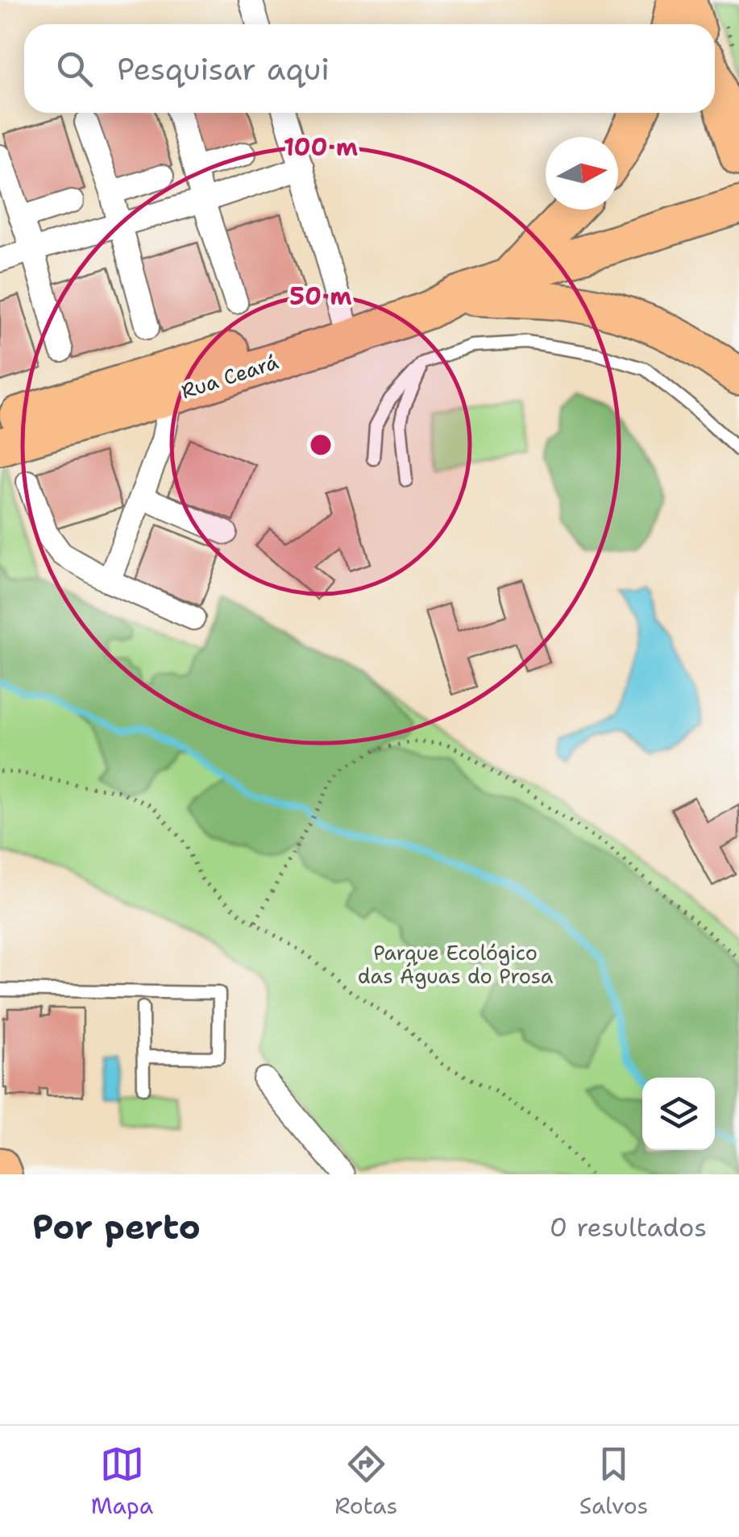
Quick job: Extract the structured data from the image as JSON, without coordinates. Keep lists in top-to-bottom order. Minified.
{"streets":{"main road":["Rua Ceará"]},"parks":["Parque Ecológico das Águas do Prosa"],"north":"right","page":{"search":"Pesquisar aqui","heading":["Por perto","0 resultados"],"nav":["Mapa","Rotas","Salvos"]},"rings":["100 m","50 m"]}
